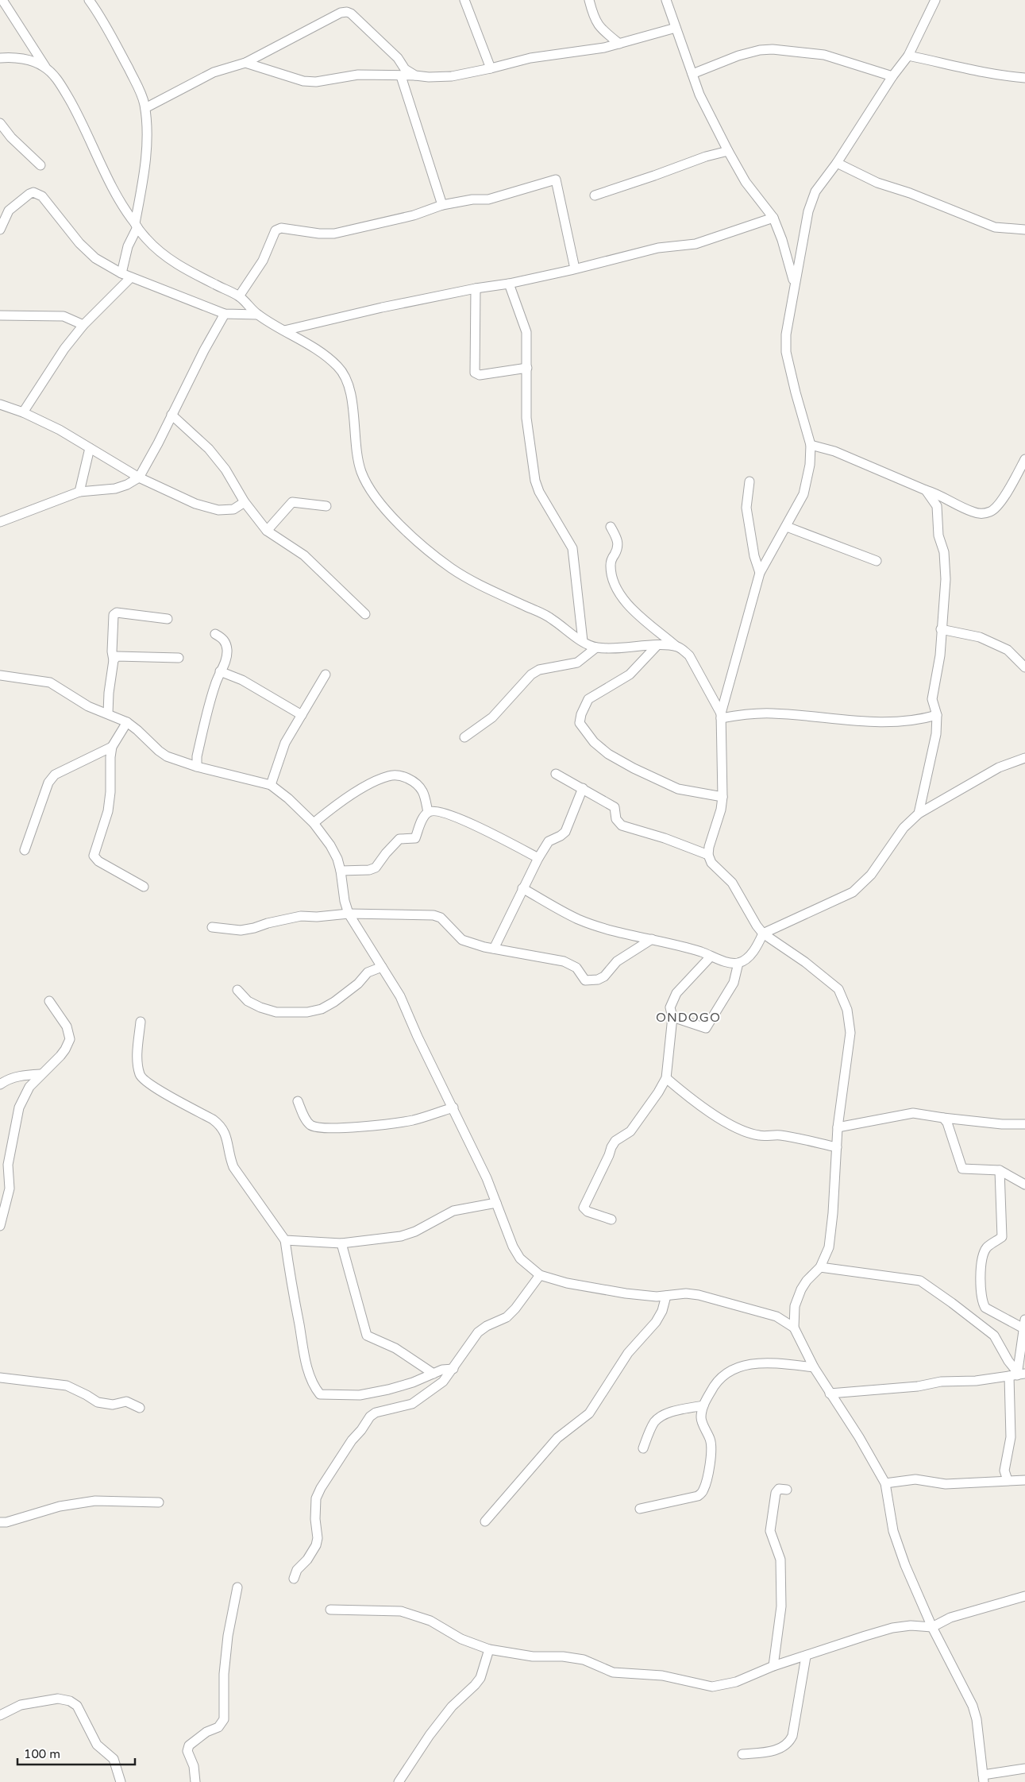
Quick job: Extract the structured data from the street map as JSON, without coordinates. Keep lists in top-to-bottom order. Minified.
{"districts":["ONDOGO"],"scale_bar":"100 m"}
